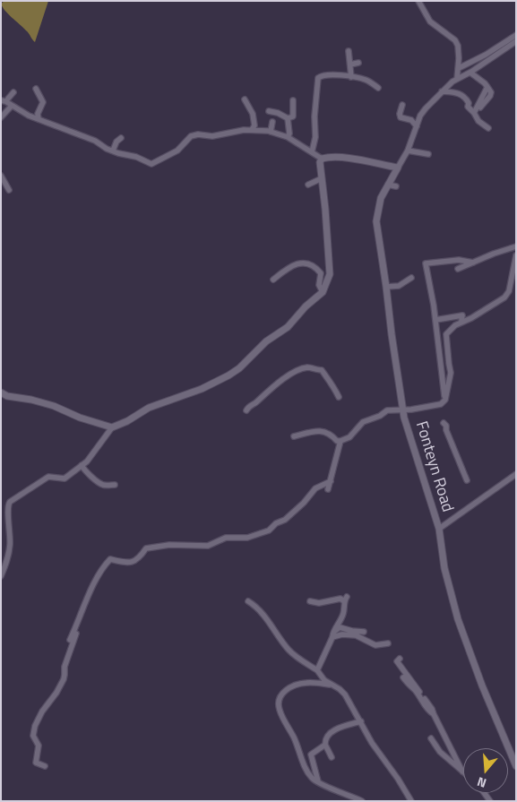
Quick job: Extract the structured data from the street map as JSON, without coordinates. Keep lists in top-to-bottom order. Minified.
{"streets":{"street":["Fonteyn Road"]},"north":"bottom"}
